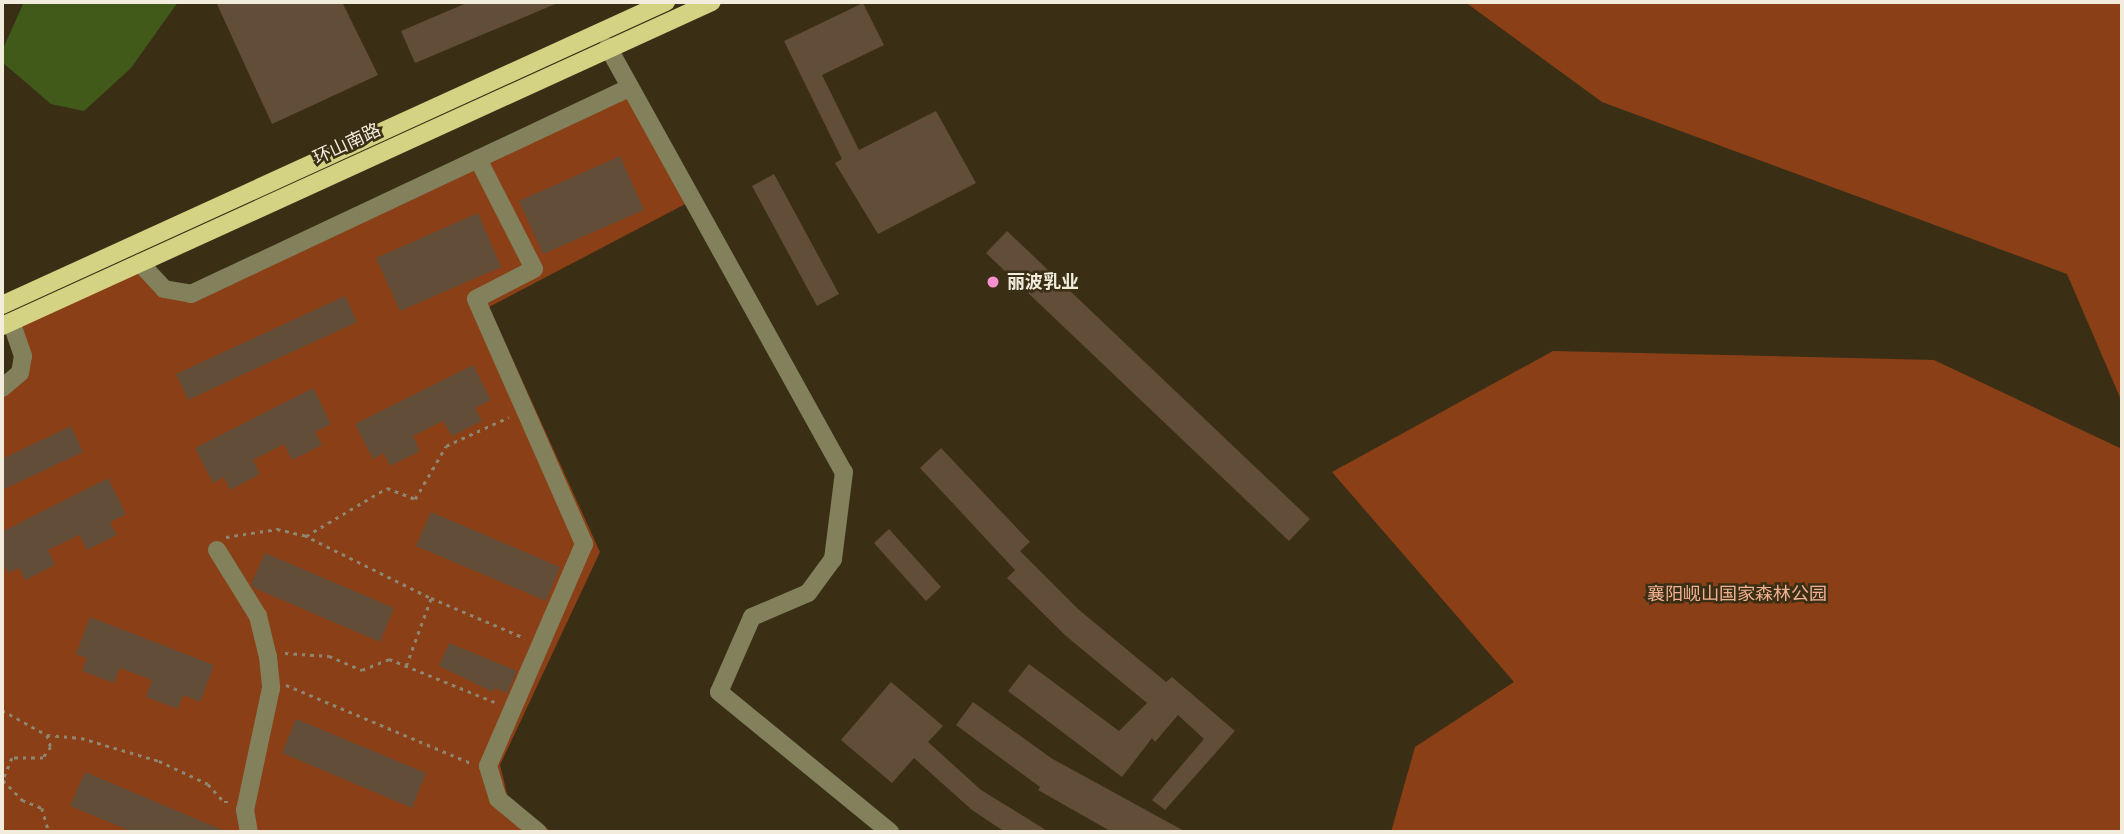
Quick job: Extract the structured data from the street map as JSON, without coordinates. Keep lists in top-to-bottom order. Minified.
{"streets":{"main road":["环山南路"]},"parks":["襄阳岘山国家森林公园"],"places":["丽波乳业"]}
